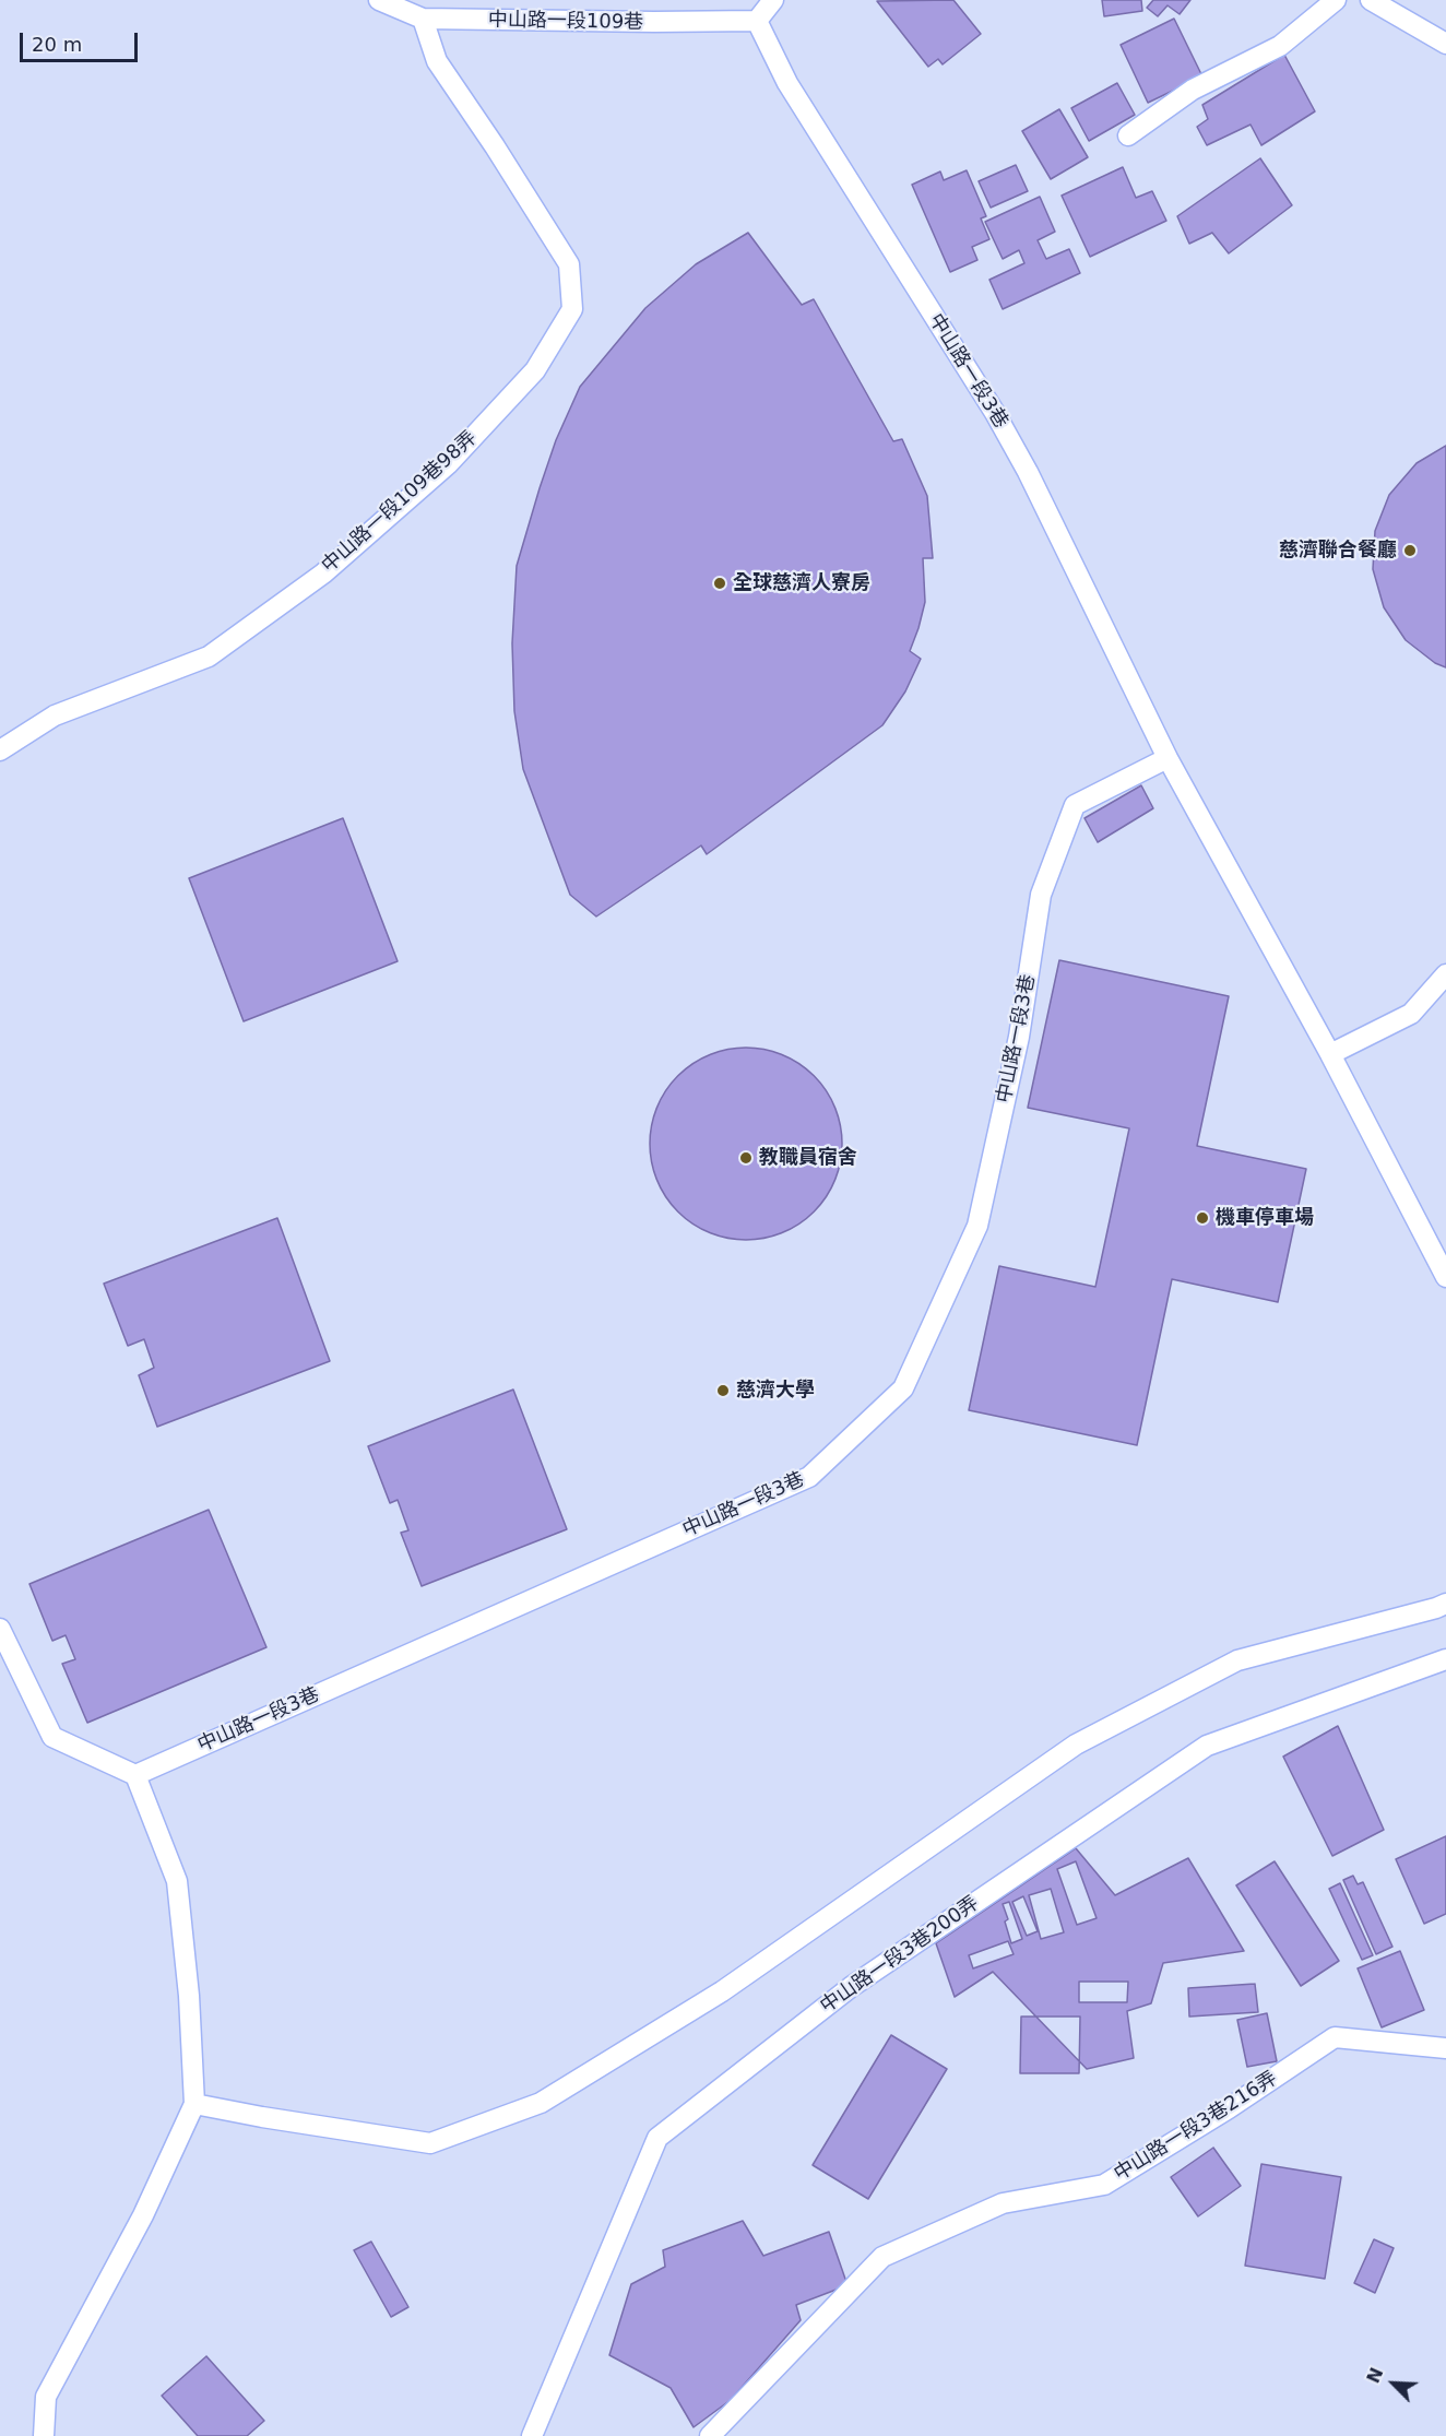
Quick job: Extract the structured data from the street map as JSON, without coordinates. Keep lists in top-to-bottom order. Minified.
{"streets":{"lane":["中山路一段109巷","中山路一段3巷","中山路一段109巷98弄","中山路一段3巷200弄","中山路一段3巷216弄"]},"crossings":[["中山路一段109巷","中山路一段3巷"],["中山路一段109巷","中山路一段109巷98弄"]],"places":["慈濟聯合餐廳","全球慈濟人寮房","教職員宿舍","機車停車場","慈濟大學"],"scale_bar":"20 m","north":"top left"}
